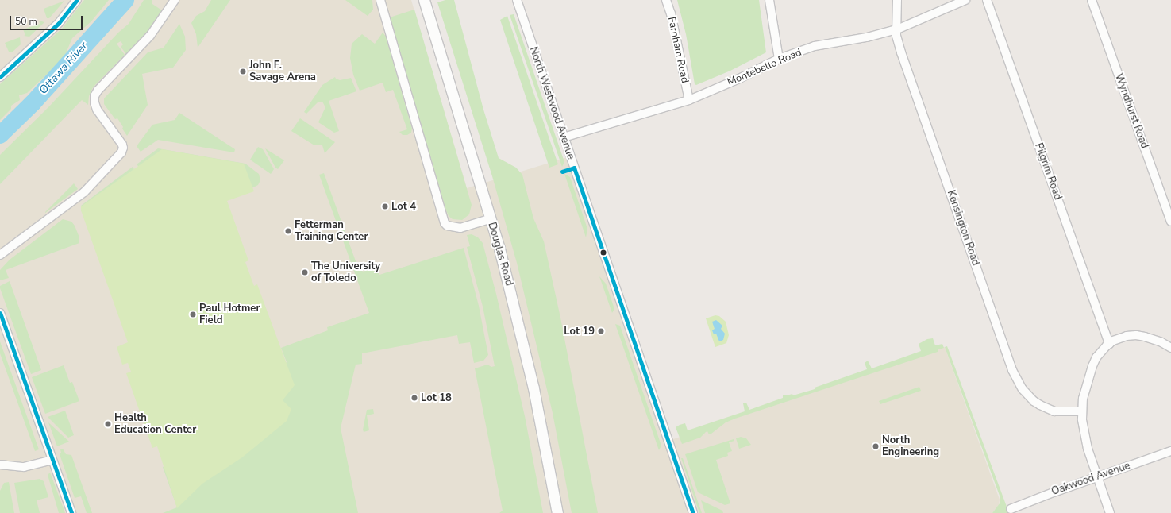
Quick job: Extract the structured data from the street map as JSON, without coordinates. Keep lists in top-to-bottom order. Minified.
{"streets":{"street":["Farnham Road","Montebello Road","North Westwood Avenue","Wyndhurst Road","Pilgrim Road","Kensington Road","Douglas Road","Oakwood Avenue"]},"crossings":[["Farnham Road","Montebello Road"],["Montebello Road","North Westwood Avenue"],["Montebello Road","Kensington Road"]],"water":["Ottawa River"],"places":["John F. Savage Arena","Lot 4","Fetterman Training Center","The University of Toledo","Paul Hotmer Field","Lot 19","Lot 18","Health Education Center","North Engineering"],"scale_bar":"50 m"}
